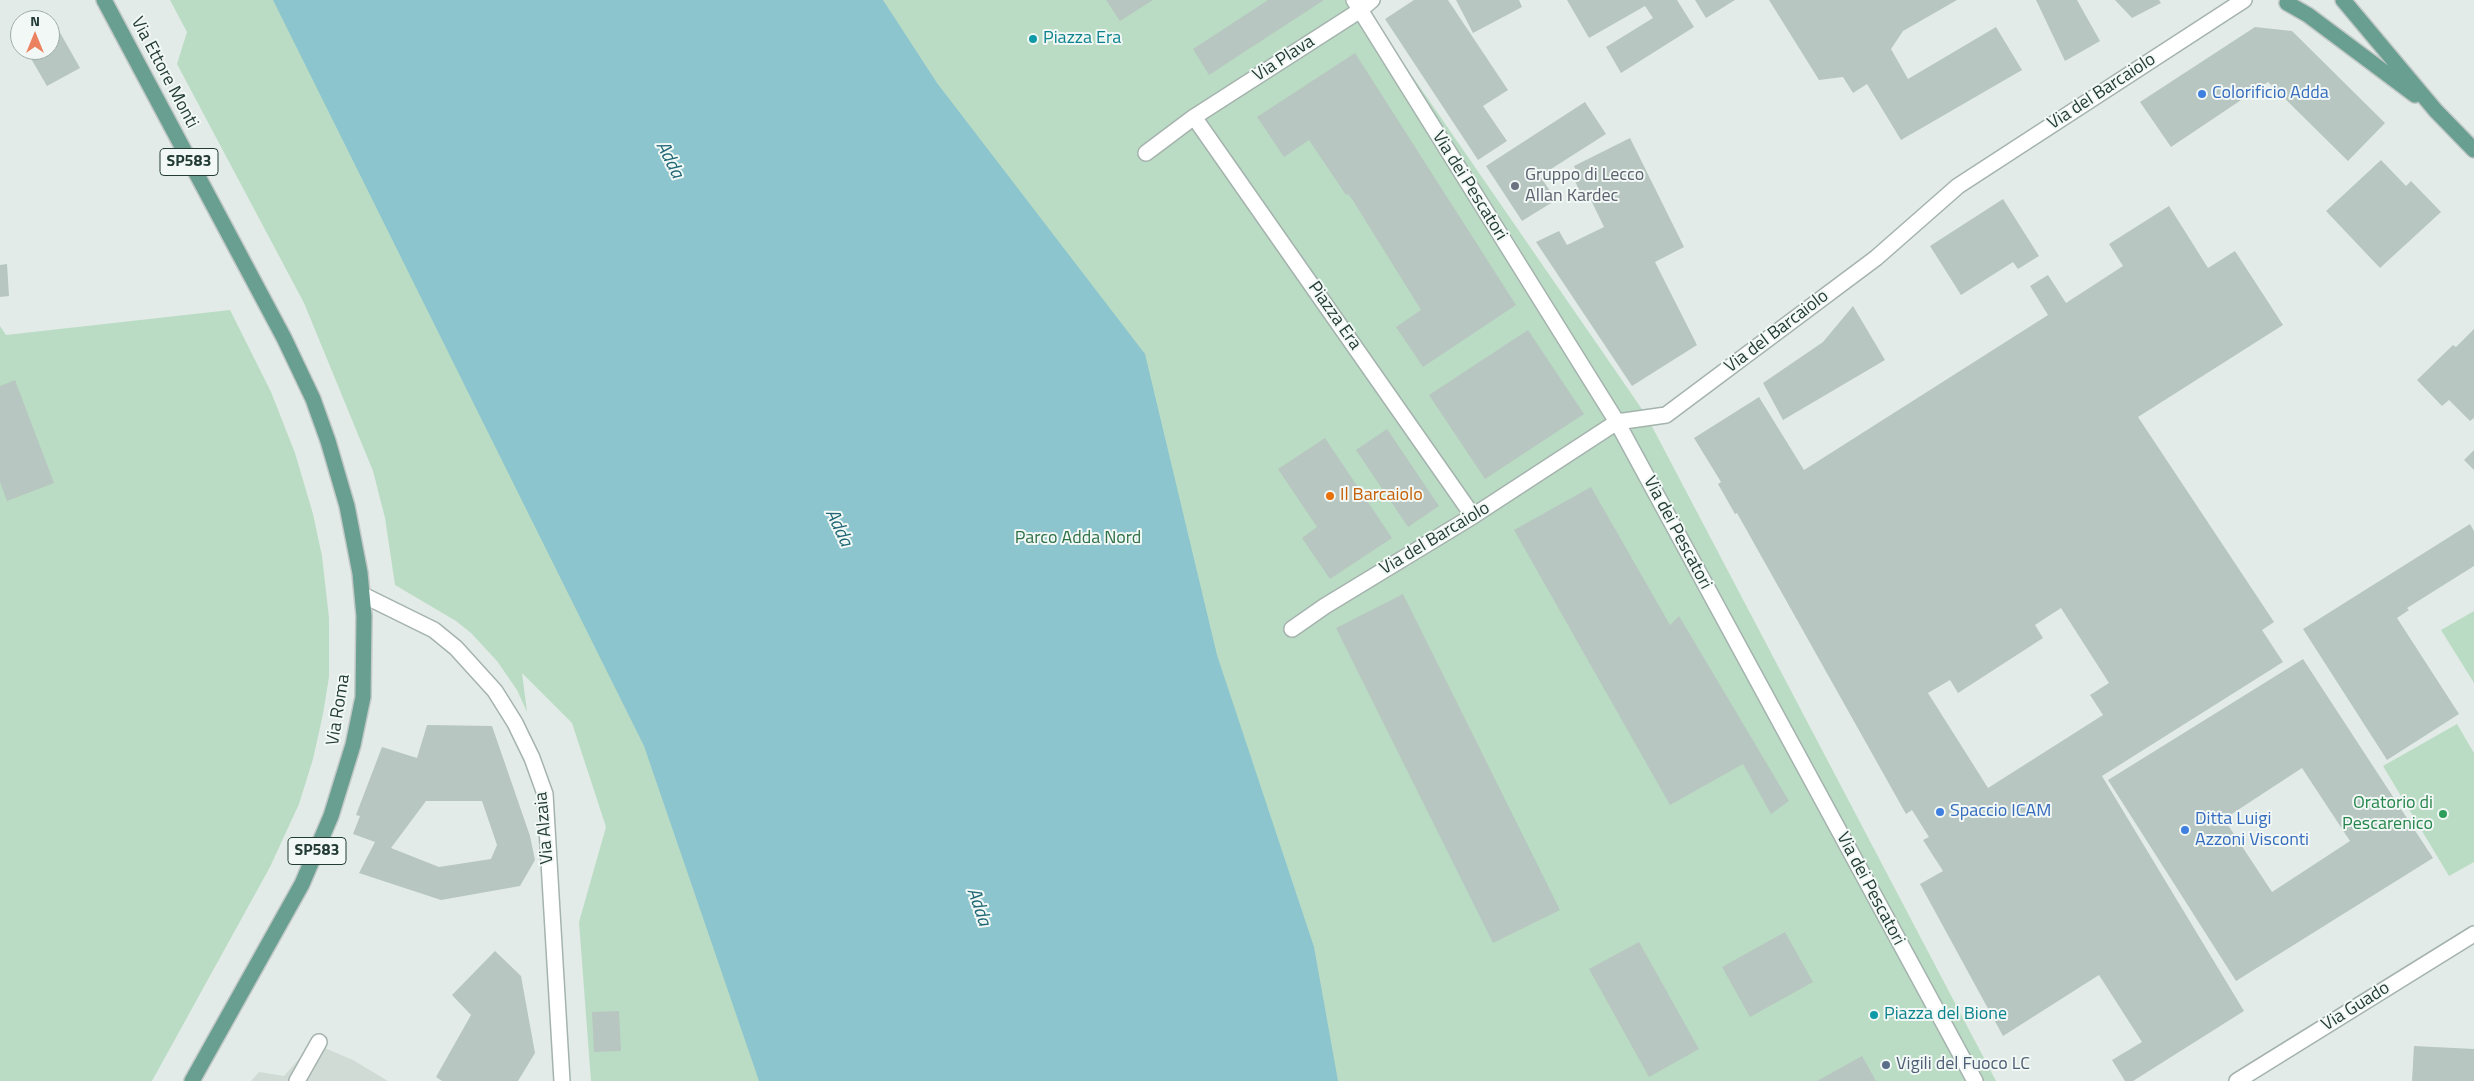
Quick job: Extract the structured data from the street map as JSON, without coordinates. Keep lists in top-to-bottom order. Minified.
{"streets":{"main road":["Via Ettore Monti","SP583","Via Roma"],"street":["Via Plava","Via del Barcaiolo","Via dei Pescatori","Piazza Era","Via Alzaia","Via Guado"]},"crossings":[["Via Plava","Via dei Pescatori"],["Via Plava","Piazza Era"],["Via Ettore Monti","Via Roma"],["Via del Barcaiolo","Via dei Pescatori"],["Via del Barcaiolo","Piazza Era"],["Via Roma","Via Alzaia"]],"water":["Adda"],"parks":["Parco Adda Nord"],"places":["Piazza Era","Colorificio Adda","Gruppo di Lecco Allan Kardec","Il Barcaiolo","Spaccio ICAM","Oratorio di Pescarenico","Ditta Luigi Azzoni Visconti","Piazza del Bione","Vigili del Fuoco LC"],"north":"top"}
